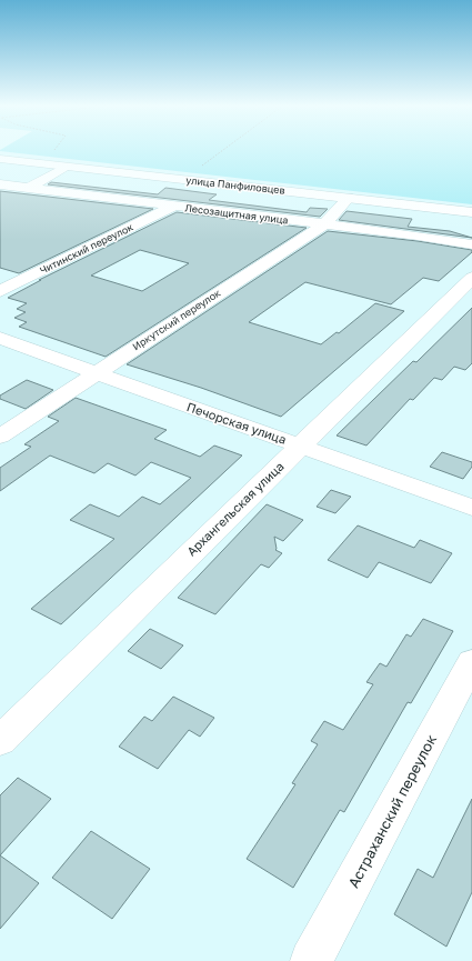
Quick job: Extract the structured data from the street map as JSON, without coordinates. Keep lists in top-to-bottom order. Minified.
{"streets":{"street":["улица Панфиловцев","Лесозащитная улица","Читинский переулок","Иркутский переулок","Печорская улица","Архангельская улица","Астраханский переулок"]},"crossings":[["улица Панфиловцев","Иркутский переулок"],["Лесозащитная улица","Читинский переулок"],["Лесозащитная улица","Иркутский переулок"],["Иркутский переулок","Печорская улица"],["Печорская улица","Архангельская улица"]]}
